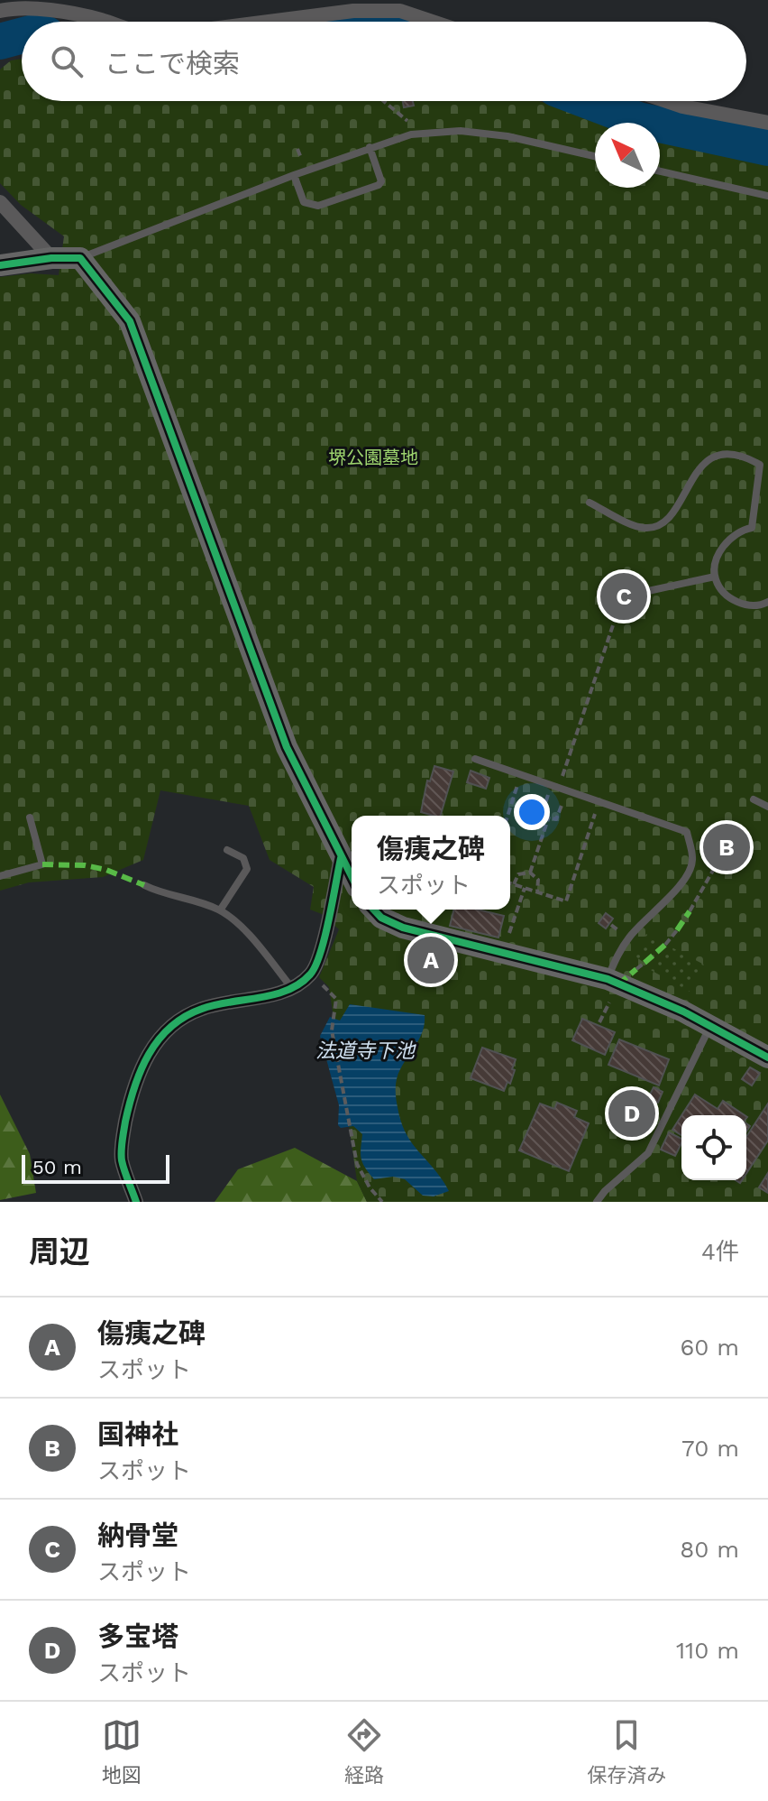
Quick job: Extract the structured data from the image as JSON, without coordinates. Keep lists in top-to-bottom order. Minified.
{"water":["法道寺下池"],"parks":["堺公園墓地"],"scale_bar":"50 m","north":"top left","page":{"search":"ここで検索","pins":["C","B","A","D"],"popup":["傷痍之碑","スポット"],"scale":"50 m","heading":["周辺","4件"],"list":[{"mark":"A","name":"傷痍之碑","note":"スポット","value":"60 m"},{"mark":"B","name":"国神社","note":"スポット","value":"70 m"},{"mark":"C","name":"納骨堂","note":"スポット","value":"80 m"},{"mark":"D","name":"多宝塔","note":"スポット","value":"110 m"}],"nav":["地図","経路","保存済み"]}}
